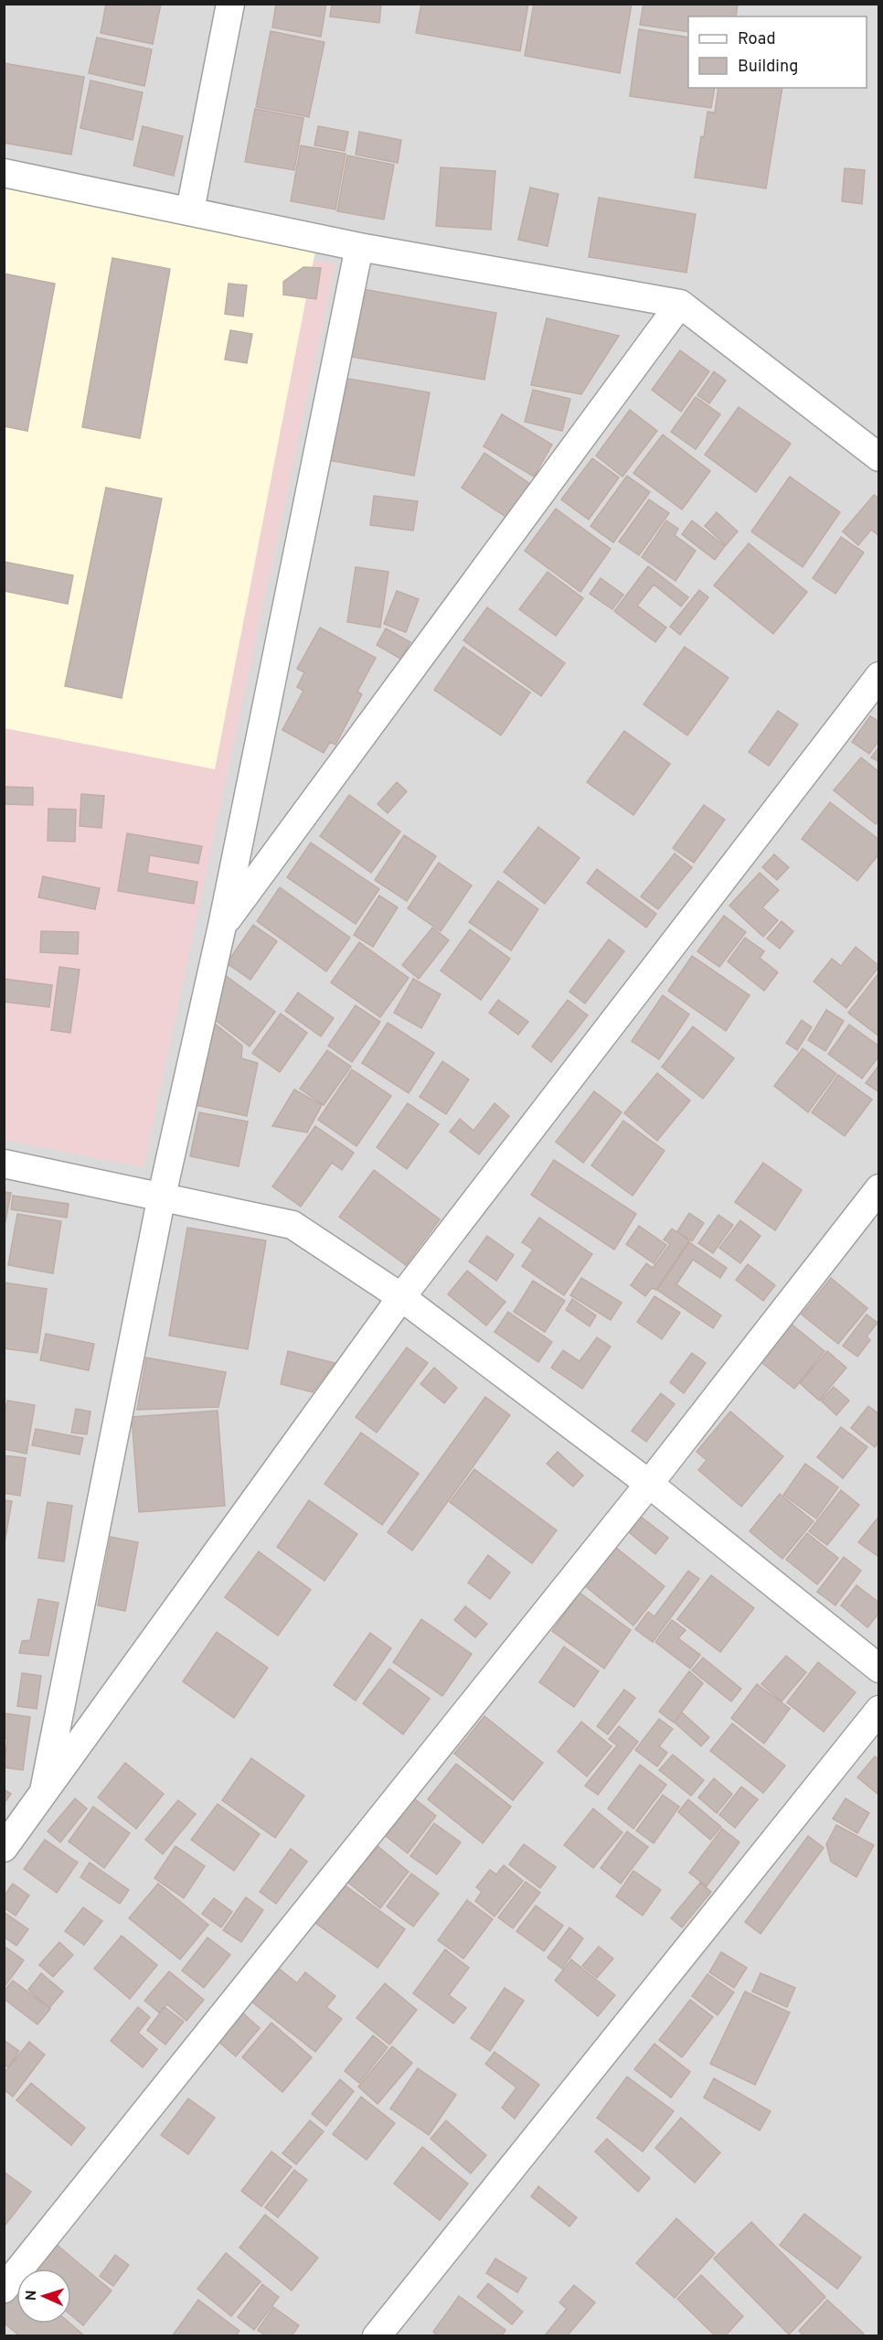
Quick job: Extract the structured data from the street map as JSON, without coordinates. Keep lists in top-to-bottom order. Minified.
{"legend":["Road","Building"],"north":"left"}
